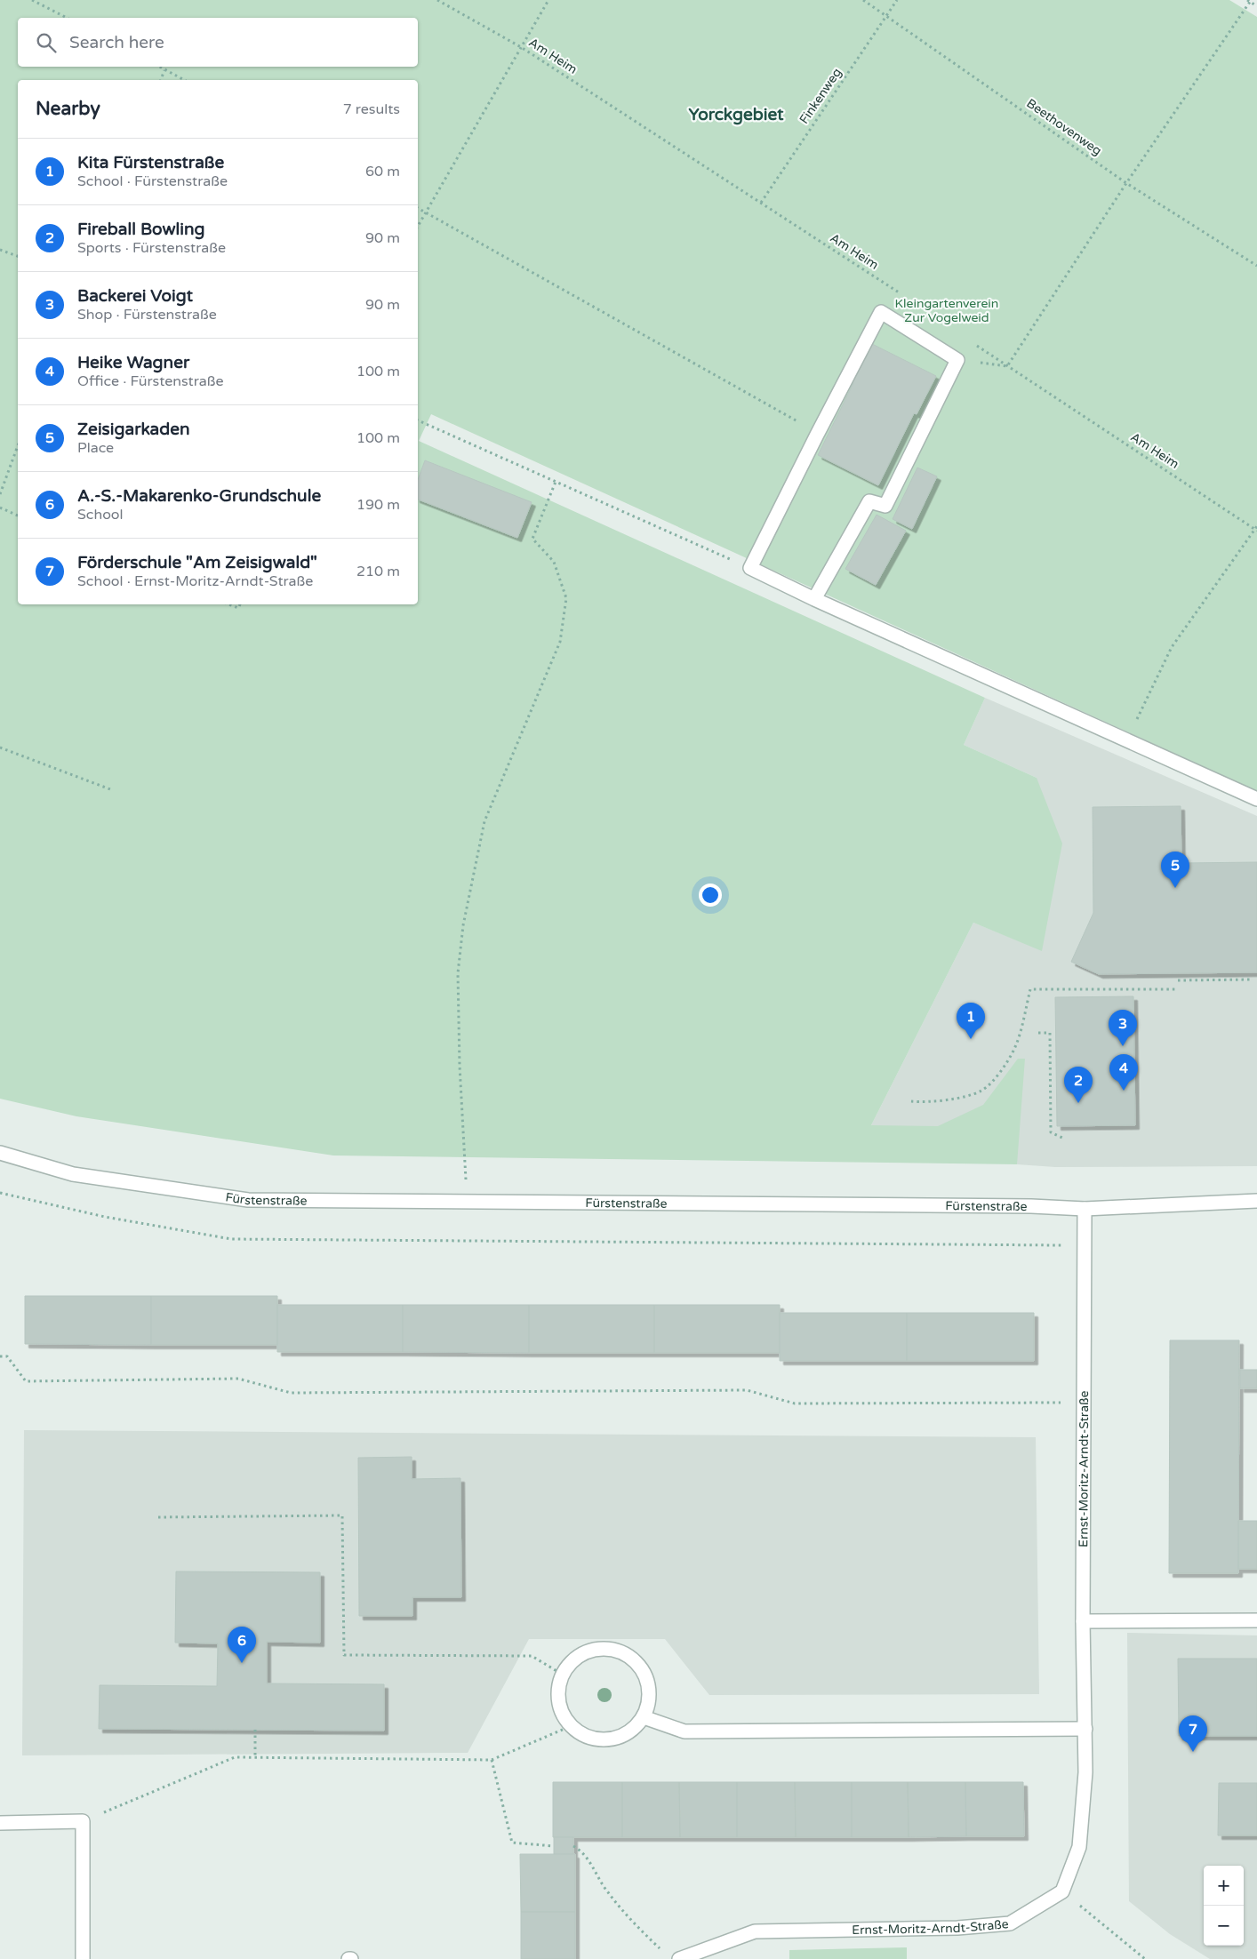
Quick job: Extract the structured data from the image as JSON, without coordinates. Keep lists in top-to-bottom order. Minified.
{"streets":{"street":["Fürstenstraße","Ernst-Moritz-Arndt-Straße"],"path":["Am Heim","Finkenweg","Beethovenweg"]},"crossings":[["Am Heim","Finkenweg"],["Finkenweg","Beethovenweg"],["Fürstenstraße","Ernst-Moritz-Arndt-Straße"]],"districts":["Yorckgebiet"],"parks":["Kleingartenverein Zur Vogelweid"],"page":{"search":"Search here","heading":["Nearby","7 results"],"list":[{"mark":"1","name":"Kita Fürstenstraße","note":"School · Fürstenstraße","value":"60 m"},{"mark":"2","name":"Fireball Bowling","note":"Sports · Fürstenstraße","value":"90 m"},{"mark":"3","name":"Backerei Voigt","note":"Shop · Fürstenstraße","value":"90 m"},{"mark":"4","name":"Heike Wagner","note":"Office · Fürstenstraße","value":"100 m"},{"mark":"5","name":"Zeisigarkaden","note":"Place","value":"100 m"},{"mark":"6","name":"A.-S.-Makarenko-Grundschule","note":"School","value":"190 m"},{"mark":"7","name":"Förderschule \"Am Zeisigwald\"","note":"School · Ernst-Moritz-Arndt-Straße","value":"210 m"}],"pins":["5","1","3","4","2","6","7"],"map_buttons":["+","−"]}}
